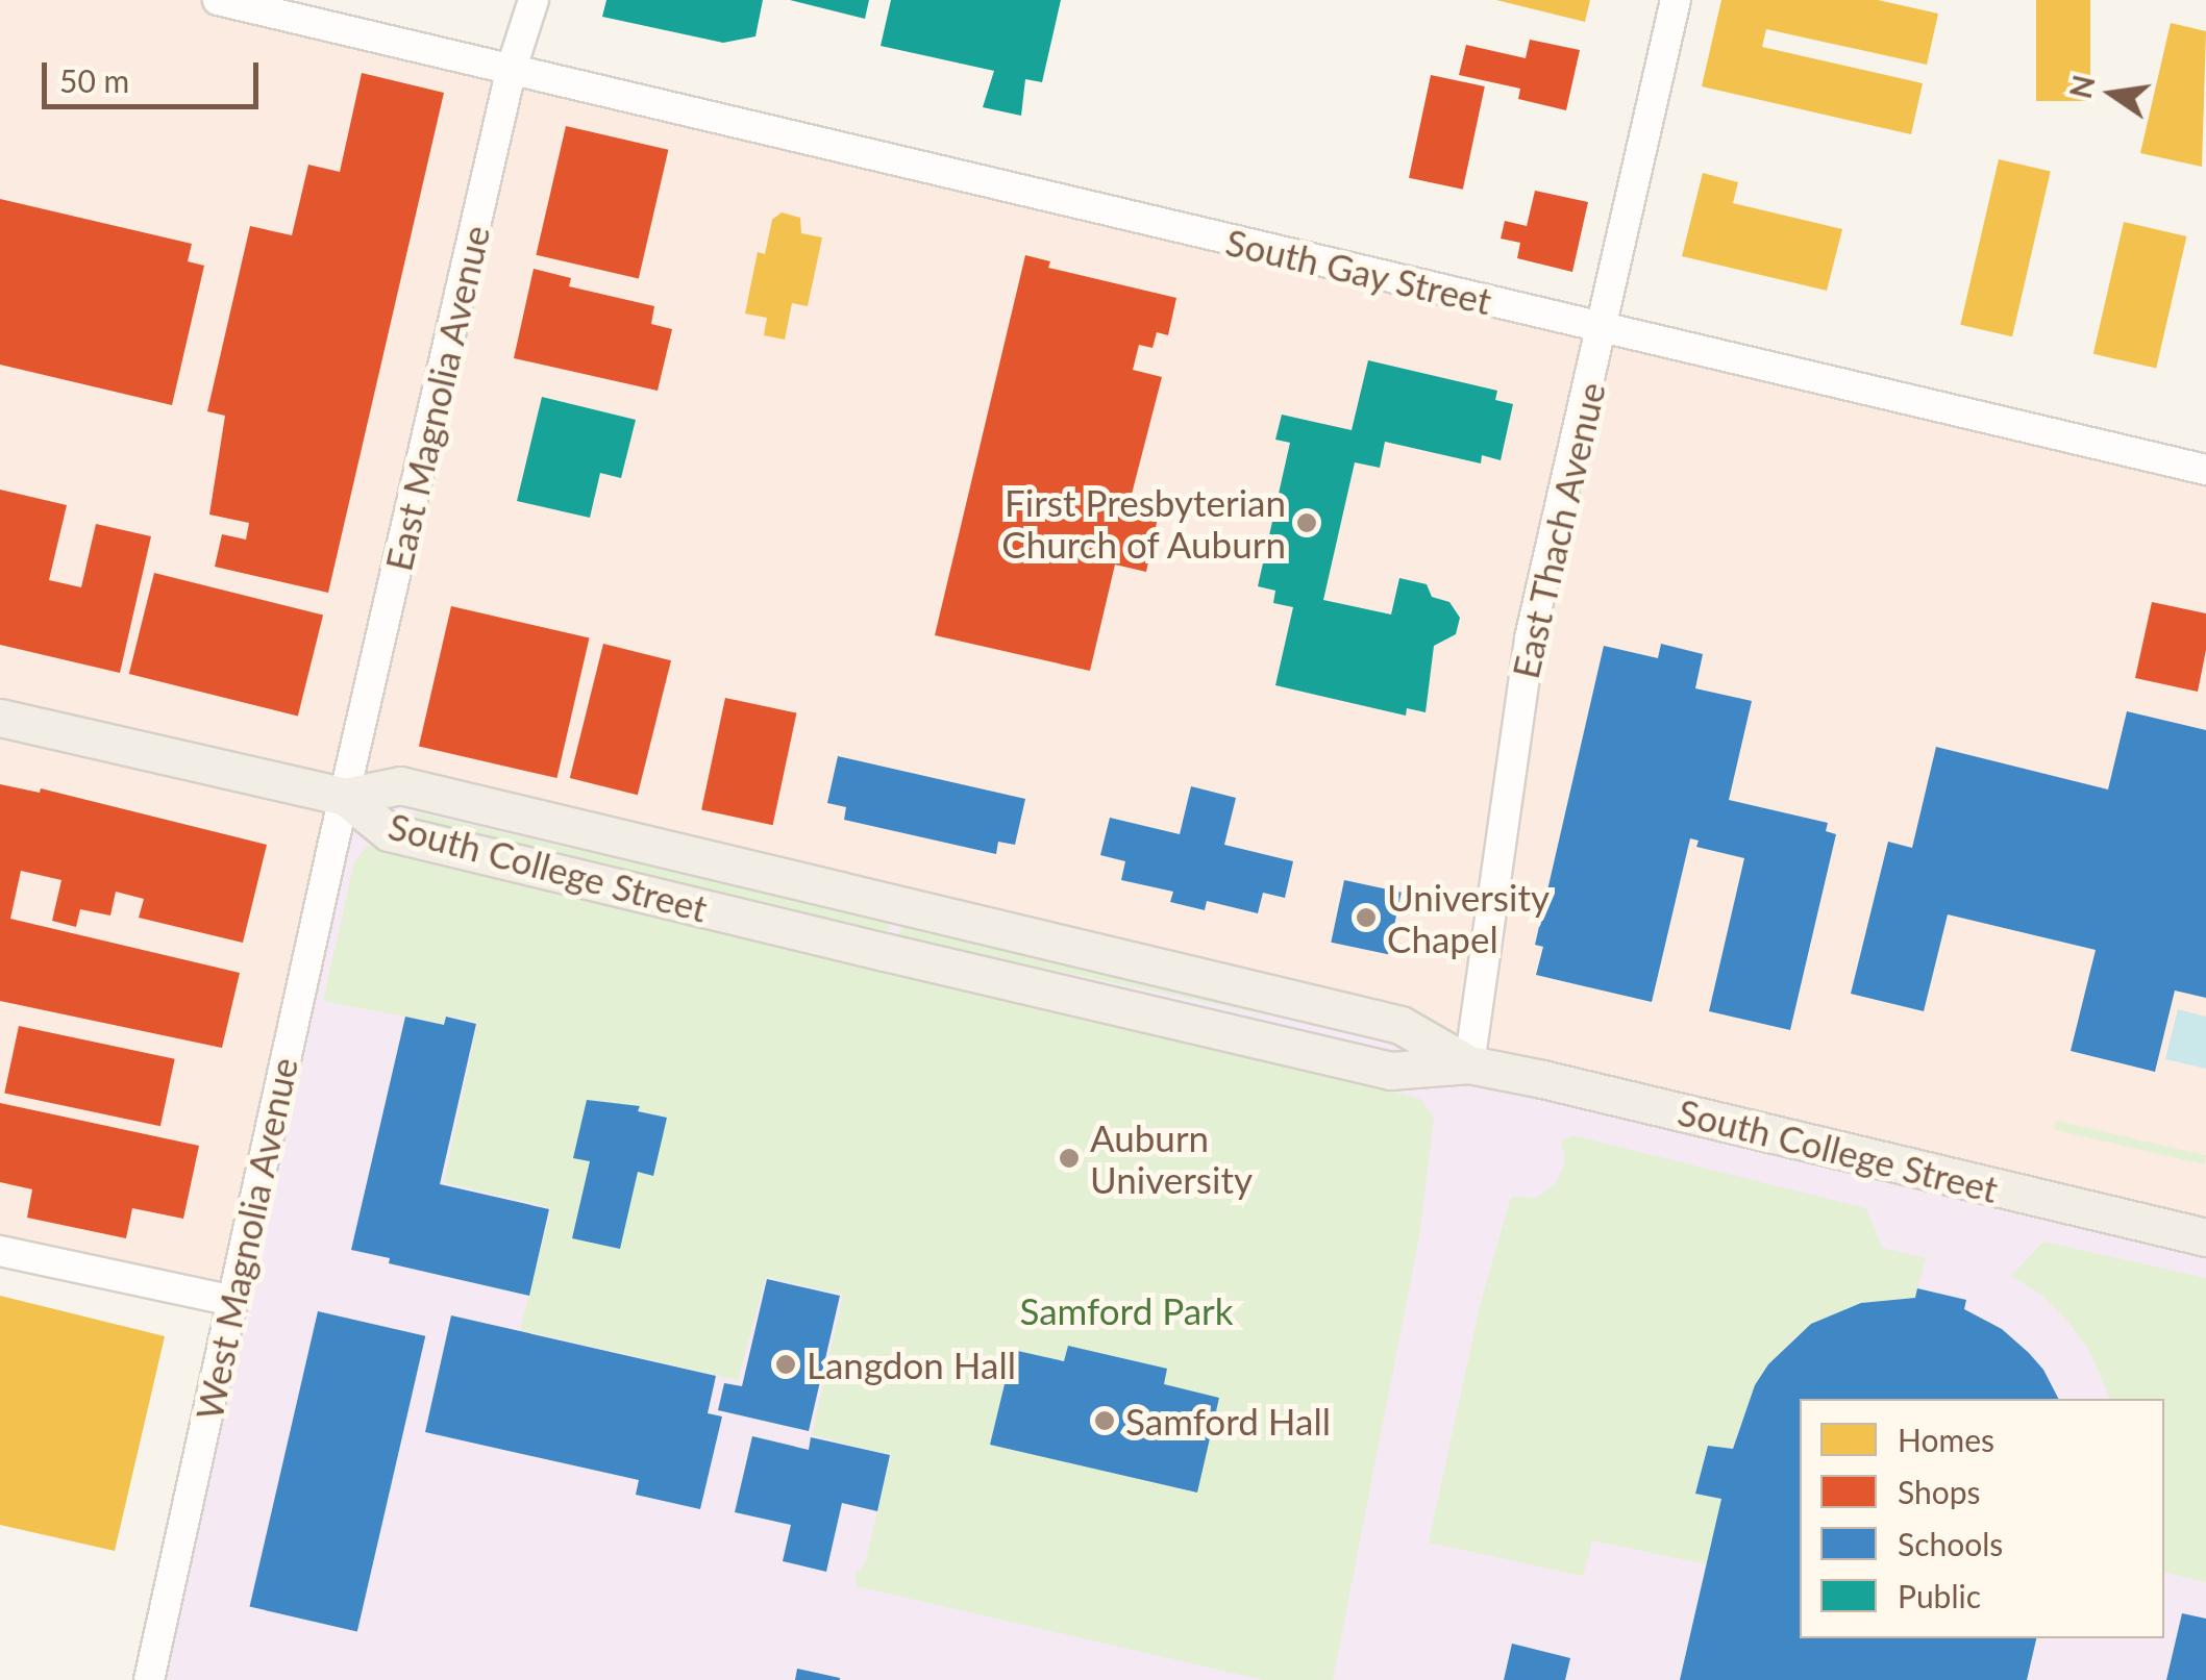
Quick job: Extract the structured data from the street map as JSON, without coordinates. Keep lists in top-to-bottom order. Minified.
{"streets":{"main road":["South College Street"],"street":["South Gay Street","East Magnolia Avenue","East Thach Avenue","West Magnolia Avenue"]},"crossings":[["South Gay Street","East Magnolia Avenue"],["South Gay Street","East Thach Avenue"],["East Magnolia Avenue","South College Street"],["East Magnolia Avenue","West Magnolia Avenue"],["East Thach Avenue","South College Street"],["South College Street","West Magnolia Avenue"]],"parks":["Samford Park"],"places":["First Presbyterian Church of Auburn","University Chapel","Auburn University","Langdon Hall","Samford Hall"],"legend":["Homes","Shops","Schools","Public"],"scale_bar":"50 m","north":"left"}
